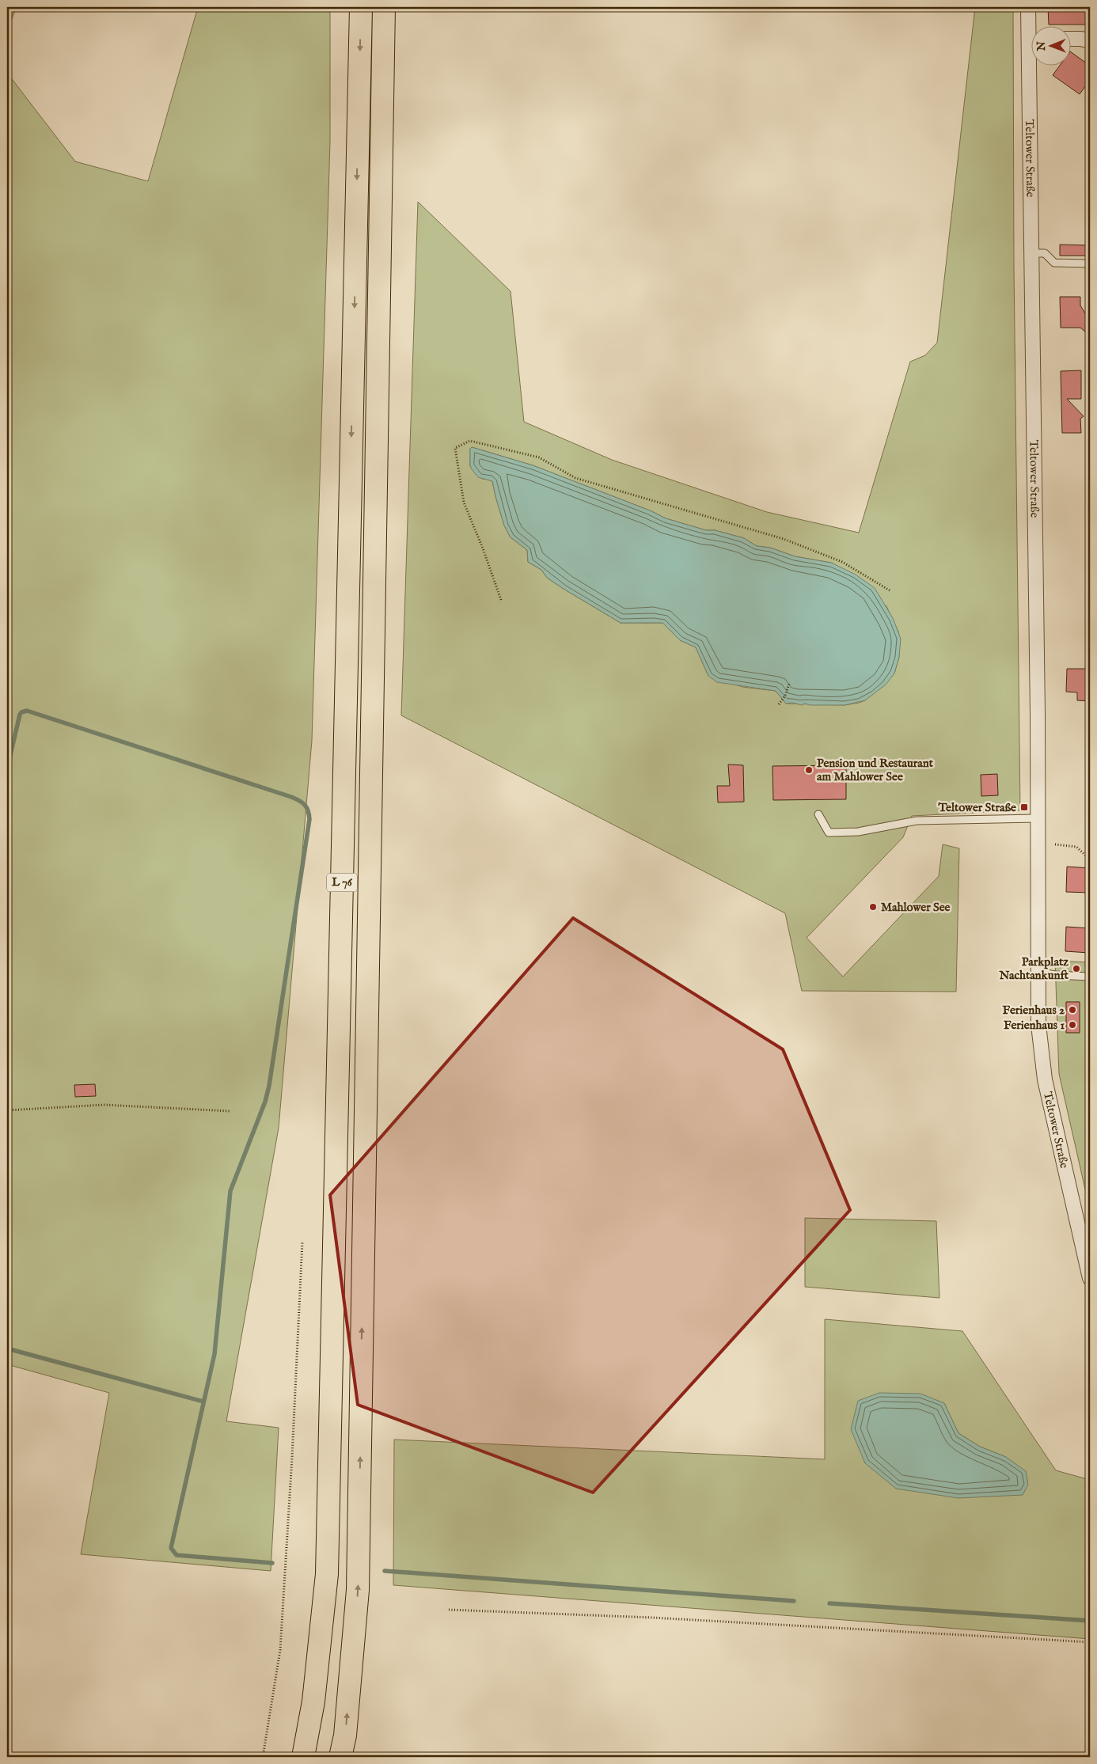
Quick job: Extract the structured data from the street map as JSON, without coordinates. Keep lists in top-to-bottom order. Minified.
{"streets":{"main road":["L 76"],"street":["Teltower Straße"]},"places":{"other":["Pension und Restaurant am Mahlower See","Mahlower See","Parkplatz Nachtankunft","Ferienhaus 2","Ferienhaus 1"],"transit":["Teltower Straße"]},"north":"left"}
